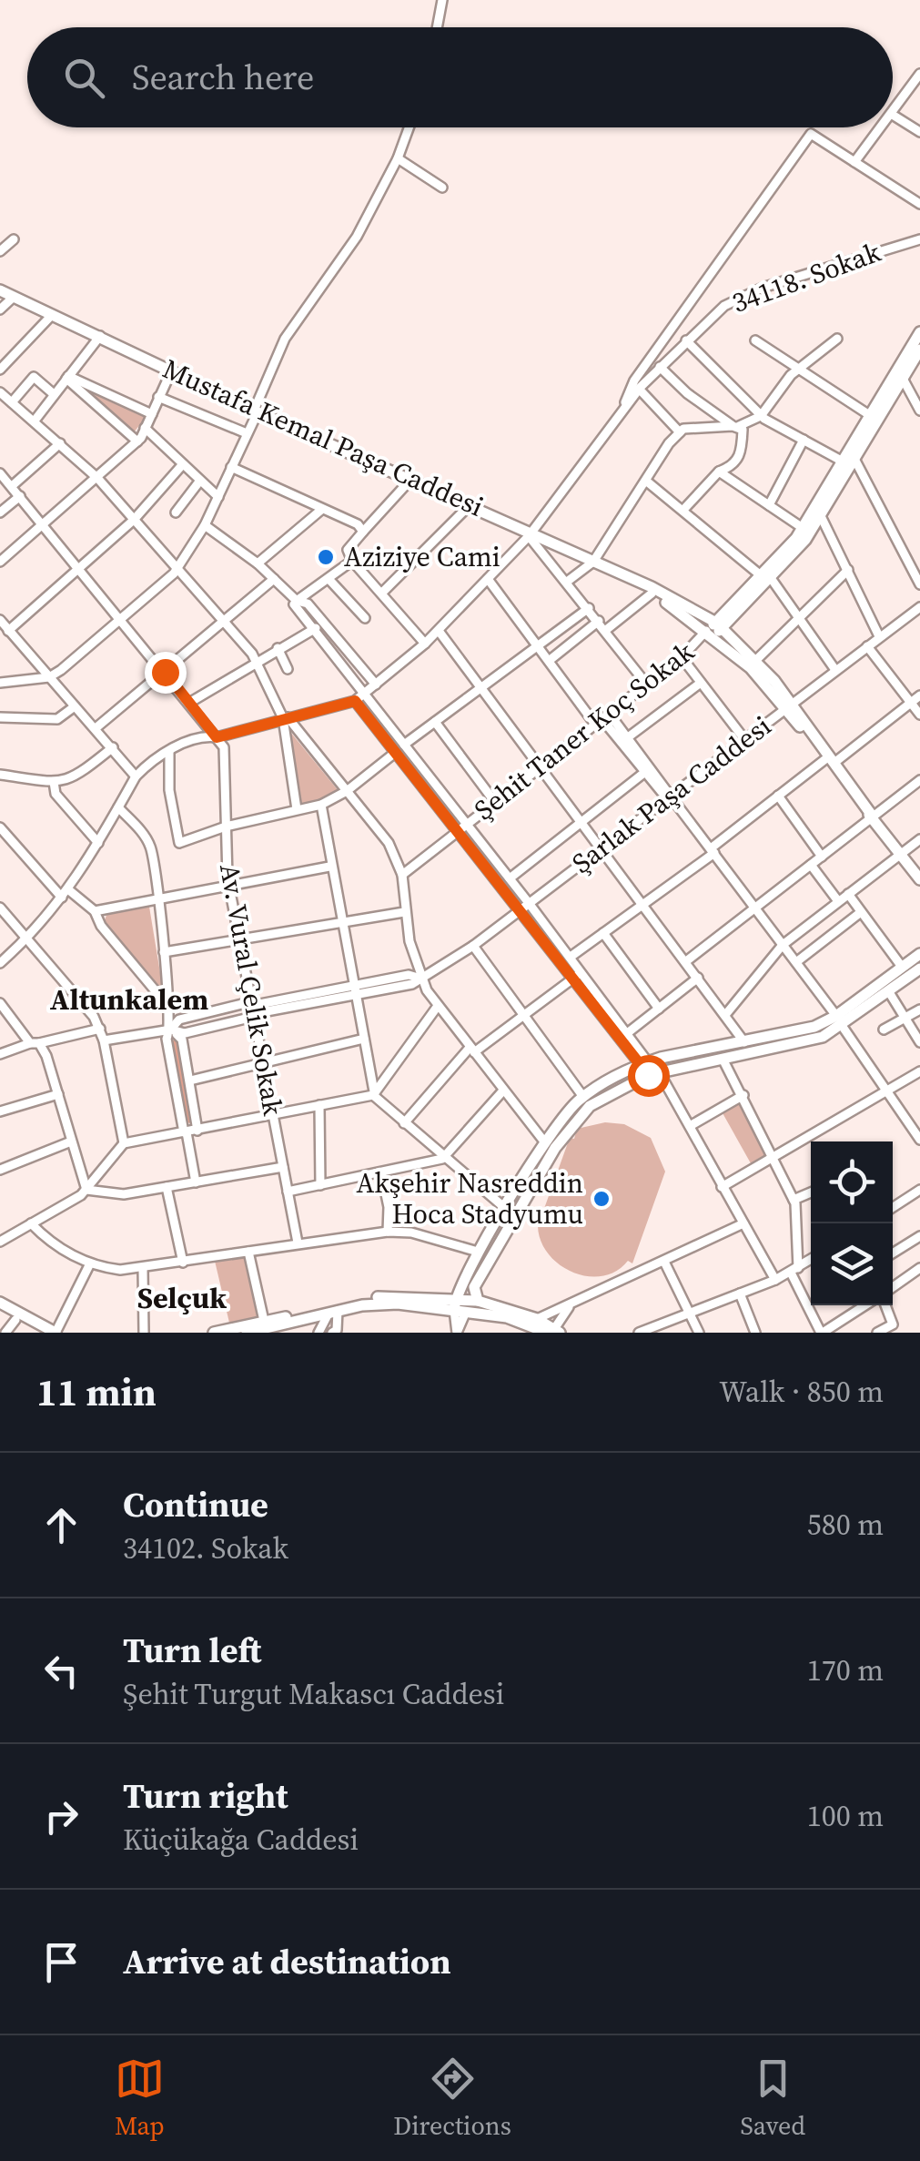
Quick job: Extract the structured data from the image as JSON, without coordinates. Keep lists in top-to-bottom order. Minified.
{"streets":{"main road":["Mustafa Kemal Paşa Caddesi"],"street":["34118. Sokak","Şehit Taner Koç Sokak","Şarlak Paşa Caddesi","Av. Vural Çelik Sokak"]},"crossings":[["Mustafa Kemal Paşa Caddesi","Şehit Taner Koç Sokak"],["Mustafa Kemal Paşa Caddesi","Şarlak Paşa Caddesi"],["Şarlak Paşa Caddesi","Av. Vural Çelik Sokak"]],"districts":["Altunkalem","Selçuk"],"places":["Aziziye Cami","Akşehir Nasreddin Hoca Stadyumu"],"page":{"search":"Search here","heading":["11 min","Walk · 850 m"],"list":[["Continue","34102. Sokak","580 m"],["Turn left","Şehit Turgut Makascı Caddesi","170 m"],["Turn right","Küçükağa Caddesi","100 m"],"Arrive at destination"],"nav":["Map","Directions","Saved"]}}
